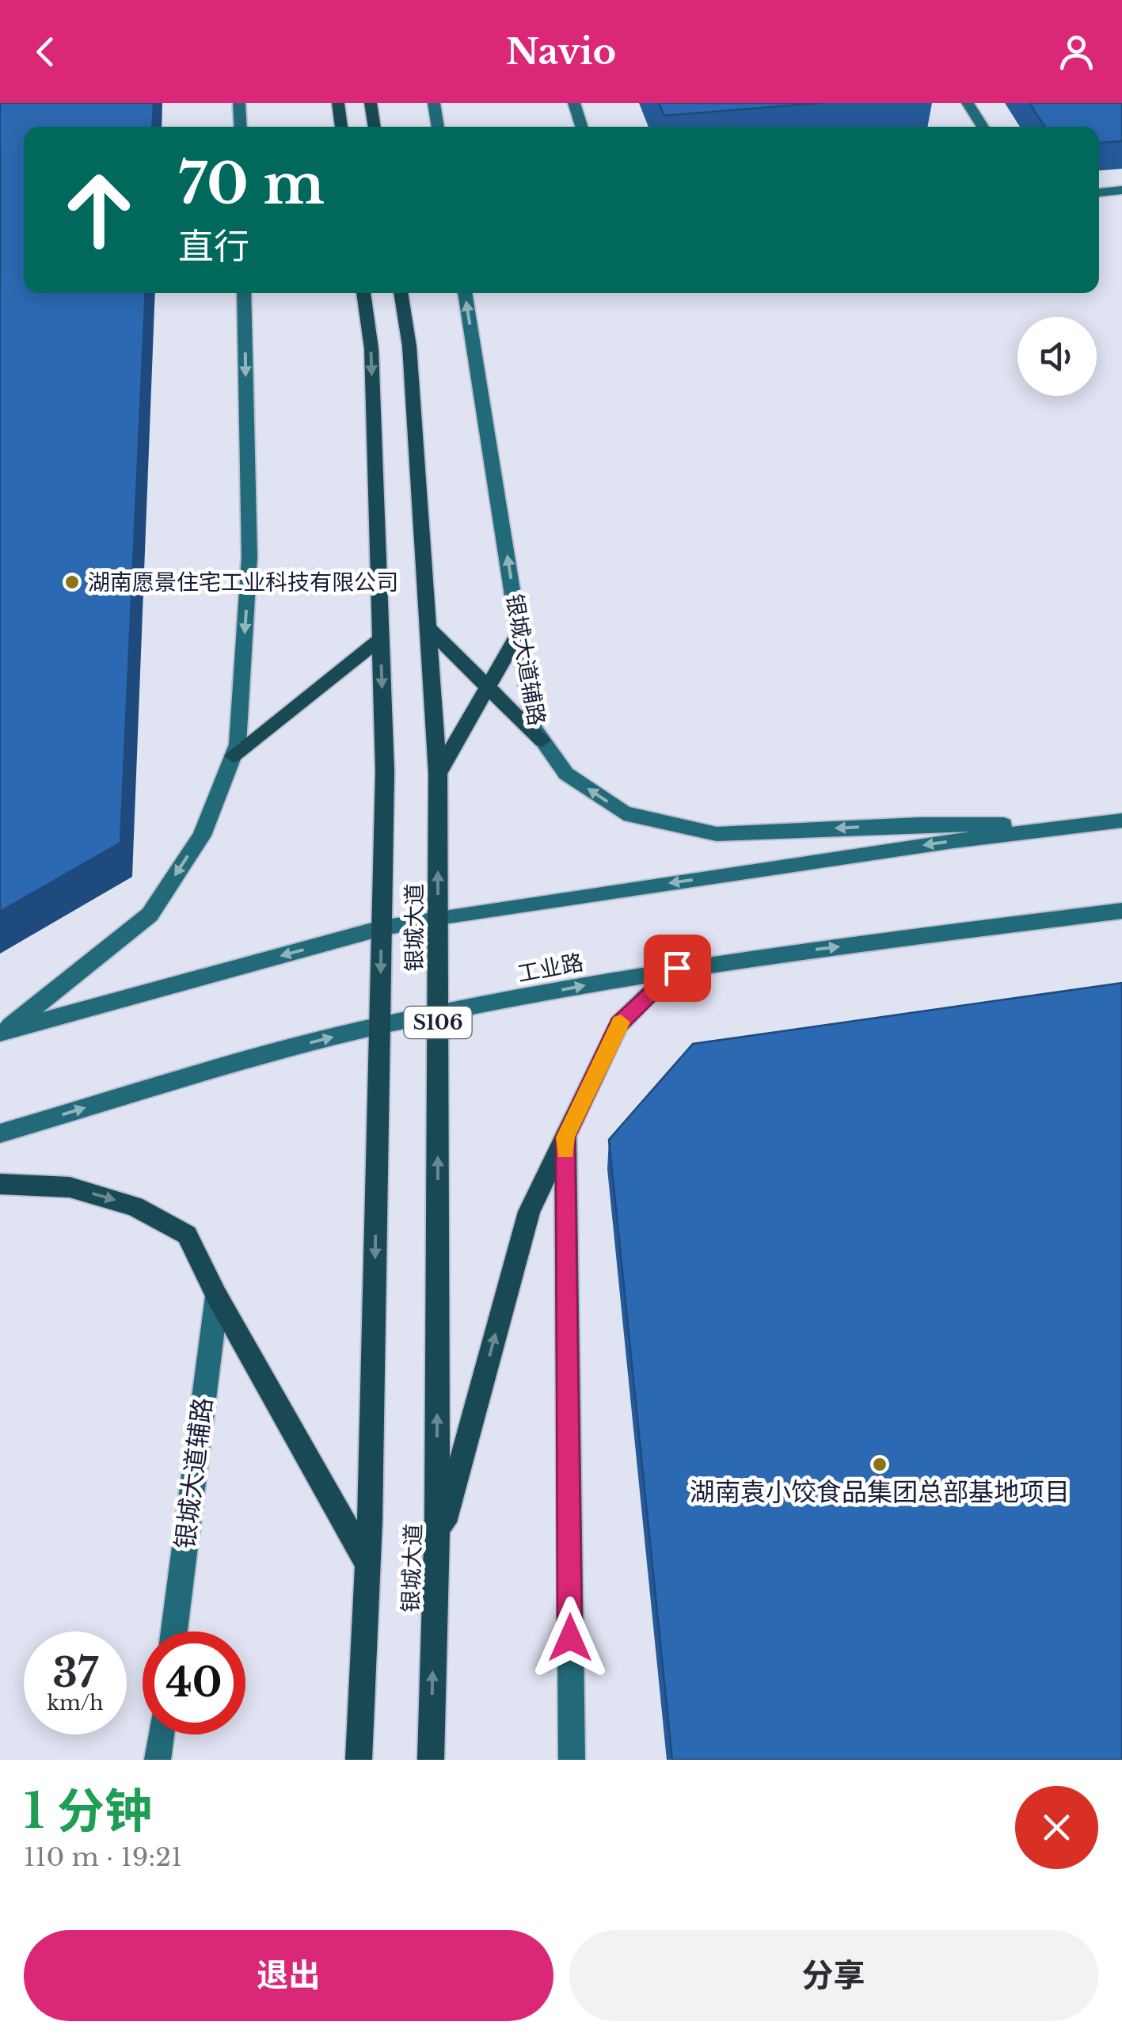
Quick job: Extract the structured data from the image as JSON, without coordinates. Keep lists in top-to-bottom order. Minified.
{"streets":{"main road":["银城大道","S106"],"street":["银城大道辅路","工业路"]},"crossings":[["银城大道","工业路"]],"places":["湖南愿景住宅工业科技有限公司","湖南袁小饺食品集团总部基地项目"],"page":{"header":"Navio","turn":["70 m","直行"],"speed":"37 km/h","limit":"40","heading":["1 分钟","110 m · 19:21"],"buttons":["退出","分享"]}}
